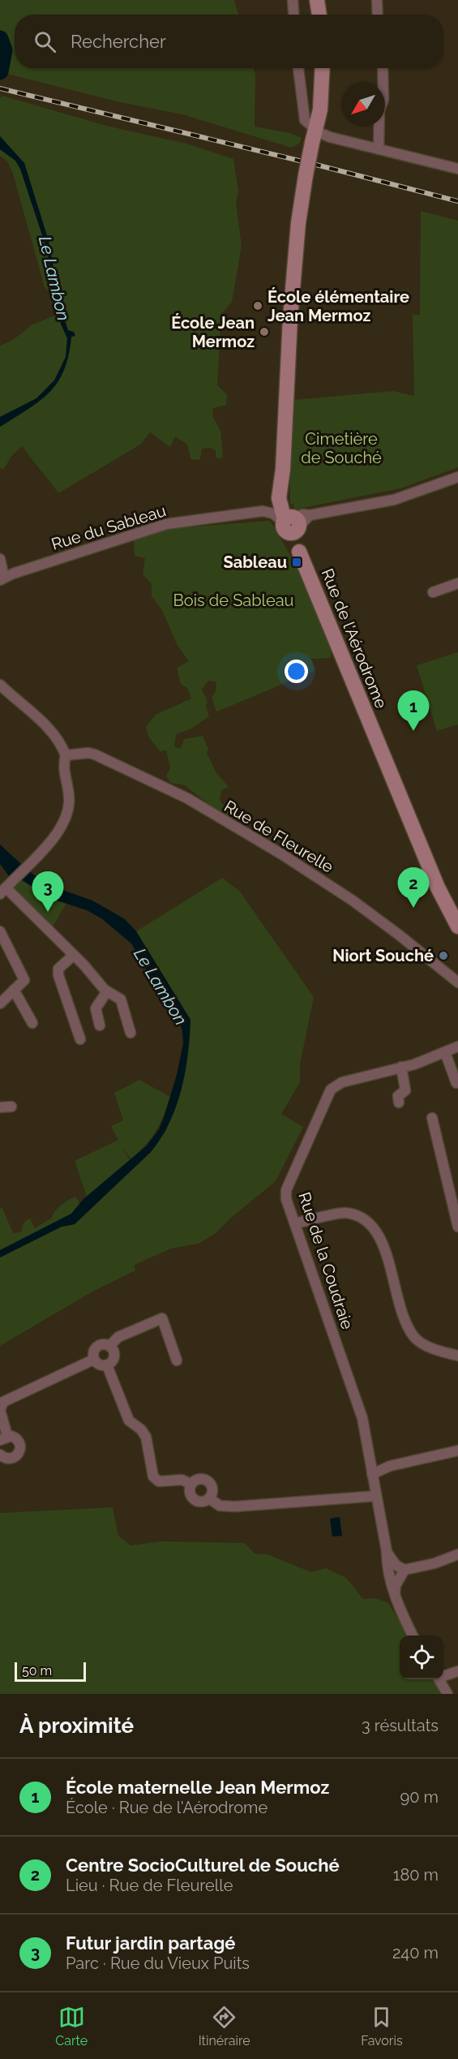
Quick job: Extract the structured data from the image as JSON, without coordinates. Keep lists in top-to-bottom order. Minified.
{"streets":{"street":["Rue du Sableau","Rue de l'Aérodrome","Rue de Fleurelle","Rue de la Coudraie"]},"crossings":[["Rue du Sableau","Rue de l'Aérodrome"]],"water":["Le Lambon"],"parks":["Cimetière de Souché","Bois de Sableau"],"places":{"other":["École élémentaire Jean Mermoz","École Jean Mermoz","Niort Souché"],"transit":["Sableau"]},"scale_bar":"50 m","north":"bottom left","page":{"search":"Rechercher","pins":["1","2","3"],"scale":"50 m","heading":["À proximité","3 résultats"],"list":[{"mark":"1","name":"École maternelle Jean Mermoz","note":"École · Rue de l'Aérodrome","value":"90 m"},{"mark":"2","name":"Centre SocioCulturel de Souché","note":"Lieu · Rue de Fleurelle","value":"180 m"},{"mark":"3","name":"Futur jardin partagé","note":"Parc · Rue du Vieux Puits","value":"240 m"}],"nav":["Carte","Itinéraire","Favoris"]}}
